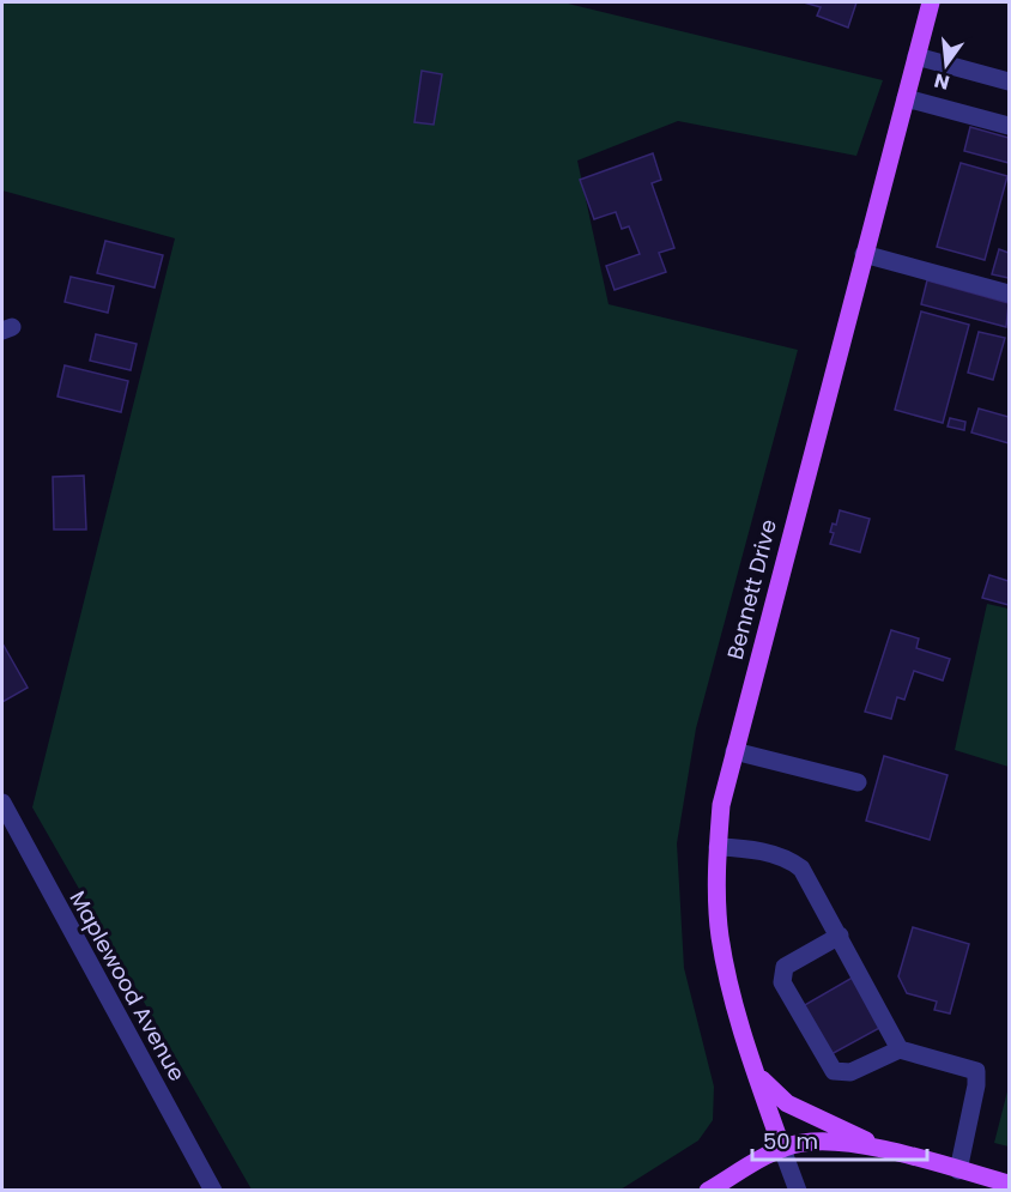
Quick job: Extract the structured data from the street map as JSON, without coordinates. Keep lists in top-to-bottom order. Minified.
{"streets":{"main road":["Bennett Drive"],"street":["Maplewood Avenue"]},"scale_bar":"50 m","north":"bottom"}
